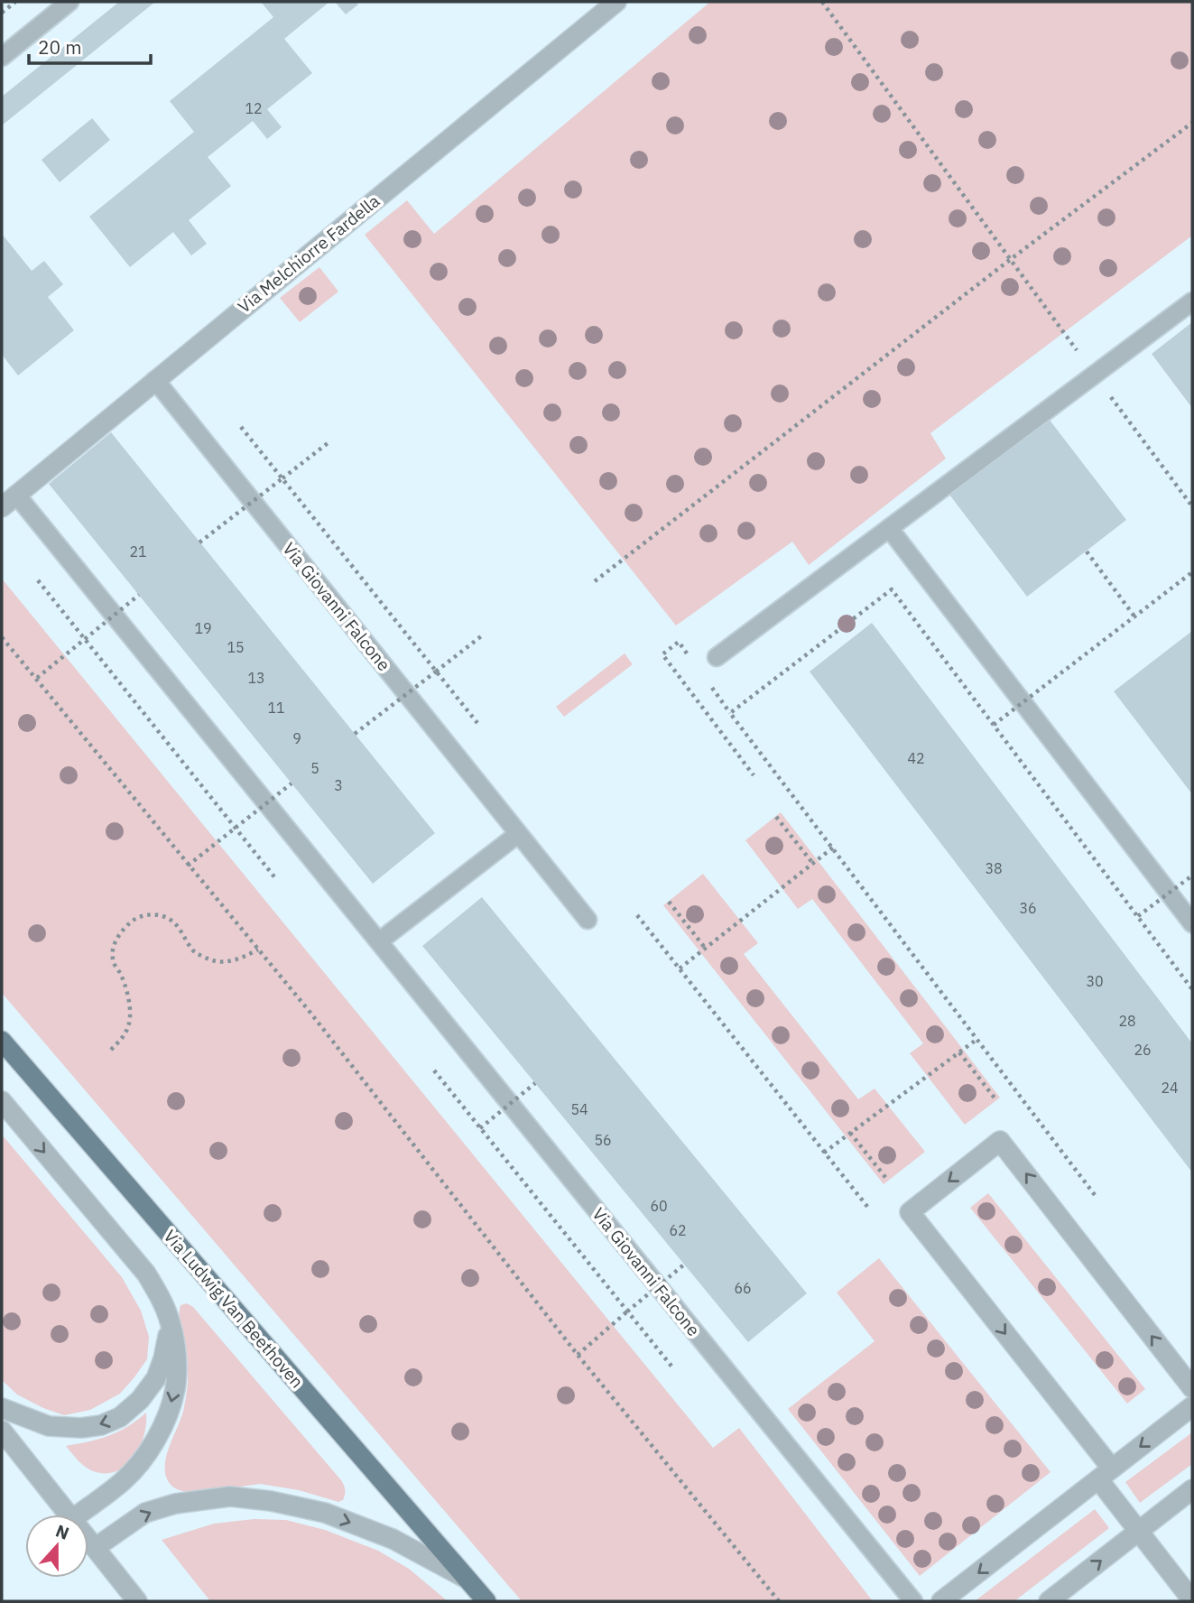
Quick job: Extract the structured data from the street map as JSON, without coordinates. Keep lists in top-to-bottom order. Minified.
{"streets":{"main road":["Via Ludwig Van Beethoven"],"street":["Via Melchiorre Fardella"],"lane":["Via Giovanni Falcone"]},"crossings":[["Via Melchiorre Fardella","Via Giovanni Falcone"]],"house_numbers":["12","21","19","15","13","11","9","42","5","3","38","36","30","28","26","24","54","56","60","62","66"],"scale_bar":"20 m","north":"top"}
